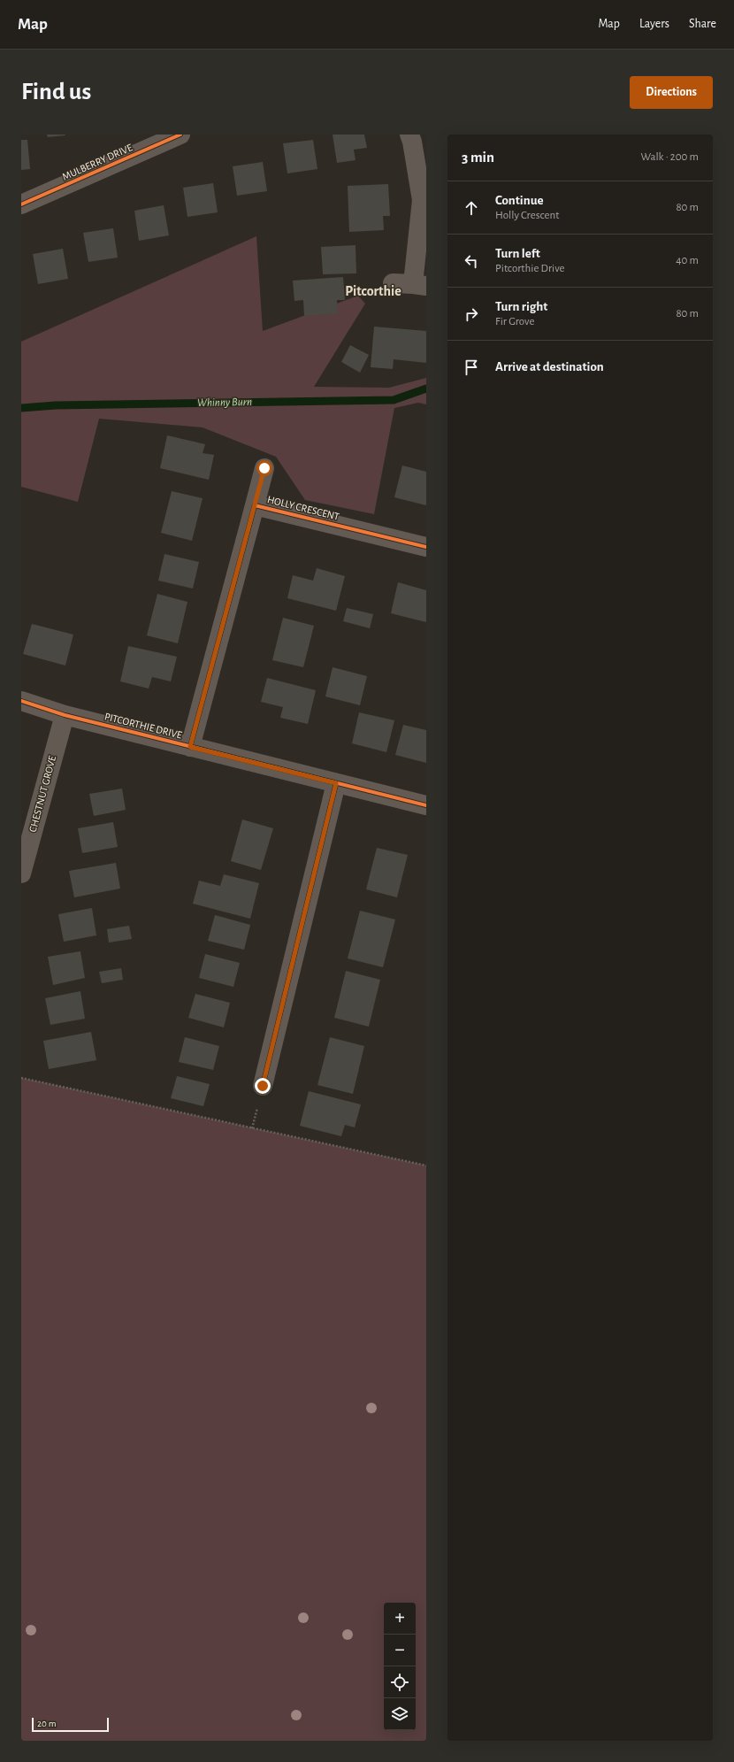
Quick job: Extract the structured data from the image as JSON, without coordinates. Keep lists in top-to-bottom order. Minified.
{"streets":{"street":["MULBERRY DRIVE","HOLLY CRESCENT","PITCORTHIE DRIVE","CHESTNUT GROVE"]},"crossings":[["HOLLY CRESCENT","PITCORTHIE DRIVE"],["PITCORTHIE DRIVE","CHESTNUT GROVE"]],"districts":["Pitcorthie"],"water":["Whinny Burn"],"scale_bar":"20 m","page":{"header":"Map","nav":["Map","Layers","Share"],"buttons":"Directions","title":"Find us","heading":["3 min","Walk · 200 m"],"list":[["Continue","Holly Crescent","80 m"],["Turn left","Pitcorthie Drive","40 m"],["Turn right","Fir Grove","80 m"],"Arrive at destination"],"map_buttons":["+","−"],"scale":"20 m"}}
